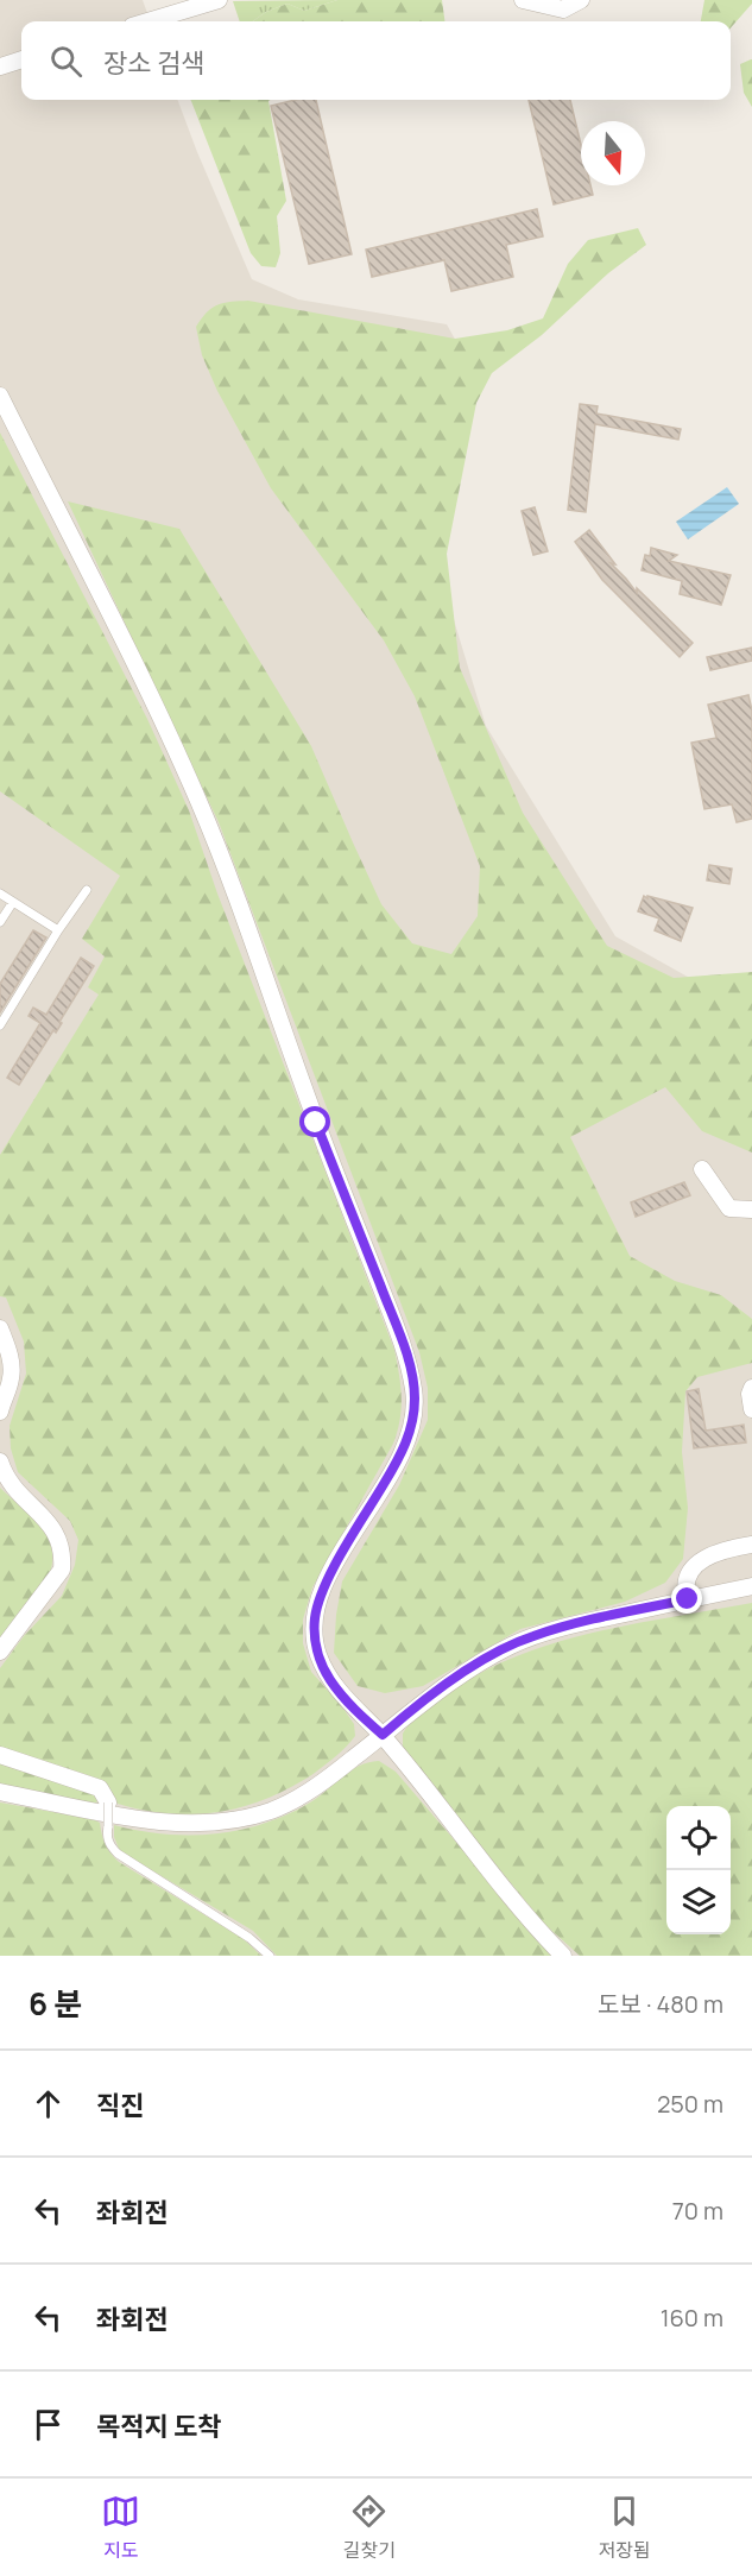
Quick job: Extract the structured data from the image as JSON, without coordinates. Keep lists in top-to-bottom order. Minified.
{"north":"bottom","page":{"search":"장소 검색","heading":["6 분","도보 · 480 m"],"list":[["직진","250 m"],["좌회전","70 m"],["좌회전","160 m"],"목적지 도착"],"nav":["지도","길찾기","저장됨"]}}
